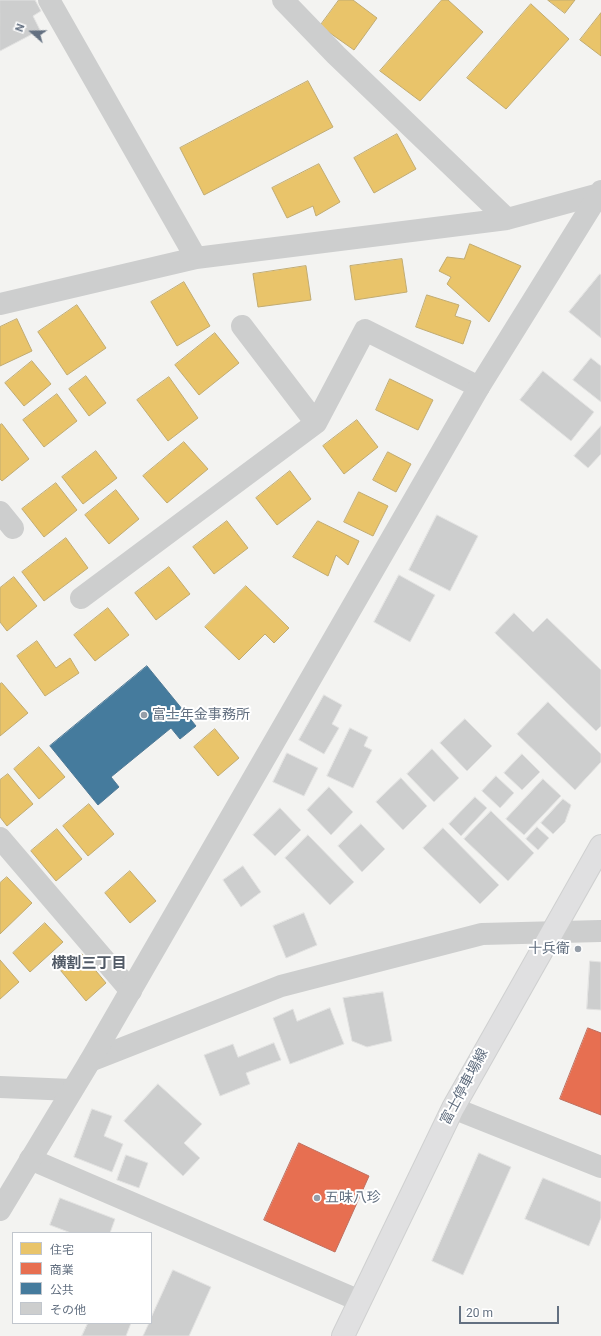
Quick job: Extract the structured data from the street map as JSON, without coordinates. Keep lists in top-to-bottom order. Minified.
{"streets":{"main road":["富士停車場線"]},"districts":["横割三丁目"],"places":["富士年金事務所","十兵衛","五味八珍"],"legend":["住宅","商業","公共","その他"],"scale_bar":"20 m","north":"left"}
